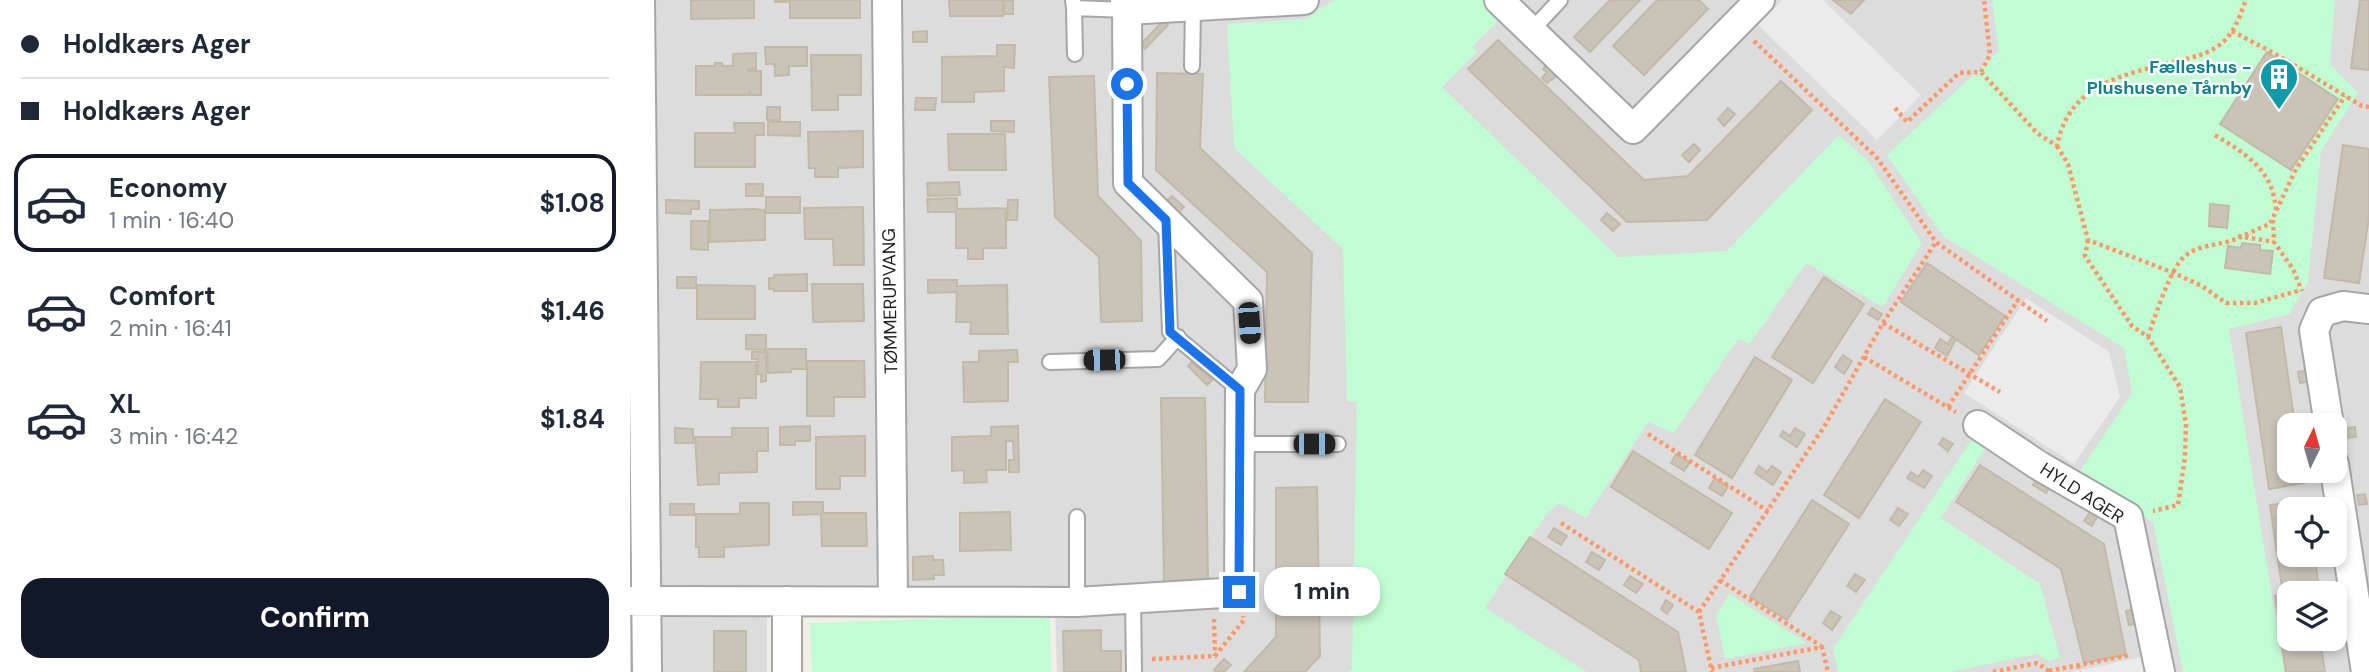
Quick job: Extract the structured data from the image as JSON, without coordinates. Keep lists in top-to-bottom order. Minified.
{"streets":{"street":["TØMMERUPVANG","HYLD AGER"]},"places":{"building":["Fælleshus - Plushusene Tårnby"]},"north":"top","page":{"banner":["Holdkærs Ager","Holdkærs Ager"],"list":[{"name":"Economy","note":"1 min · 16:40","value":"$1.08"},{"name":"Comfort","note":"2 min · 16:41","value":"$1.46"},{"name":"XL","note":"3 min · 16:42","value":"$1.84"}],"buttons":"Confirm","bubble":"1 min"}}
